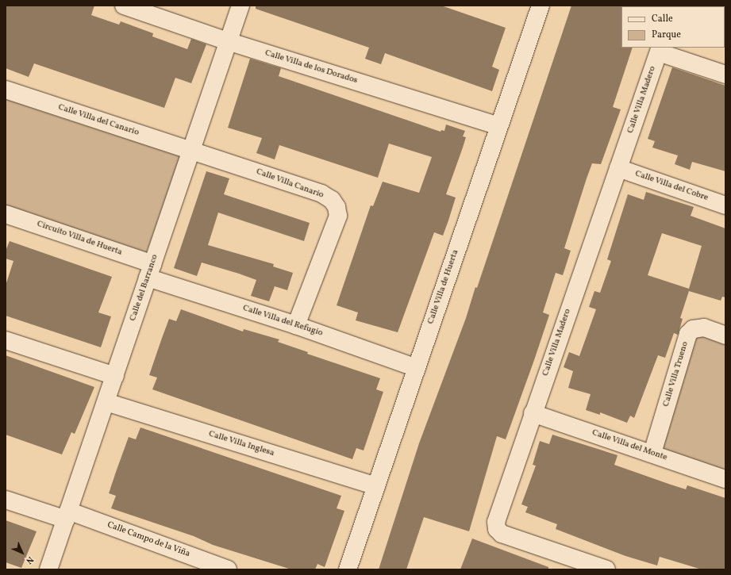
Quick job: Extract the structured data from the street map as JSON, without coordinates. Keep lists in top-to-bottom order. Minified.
{"streets":{"street":["Calle Villa de los Dorados","Calle Villa Madero","Calle Villa del Canario","Calle Villa Canario","Calle Villa del Cobre","Circuito Villa de Huerta","Calle Villa de Huerta","Calle del Barranco","Calle Villa del Refugio","Calle Villa Trueno","Calle Villa Inglesa","Calle Villa del Monte","Calle Campo de la Viña"]},"crossings":[["Calle Villa de los Dorados","Calle Villa de Huerta"],["Calle Villa de los Dorados","Calle del Barranco"],["Calle Villa Madero","Calle Villa del Cobre"],["Calle Villa Madero","Calle Villa del Monte"],["Calle Villa del Canario","Calle Villa Canario"],["Calle Villa del Canario","Calle del Barranco"],["Calle Villa Canario","Calle del Barranco"],["Calle Villa Canario","Calle Villa del Refugio"],["Circuito Villa de Huerta","Calle del Barranco"],["Circuito Villa de Huerta","Calle Villa del Refugio"],["Calle Villa de Huerta","Calle Villa del Refugio"],["Calle Villa de Huerta","Calle Villa Inglesa"],["Calle del Barranco","Calle Villa del Refugio"],["Calle del Barranco","Calle Villa Inglesa"],["Calle del Barranco","Calle Campo de la Viña"],["Calle Villa Trueno","Calle Villa del Monte"]],"legend":["Calle","Parque"],"north":"bottom right"}
